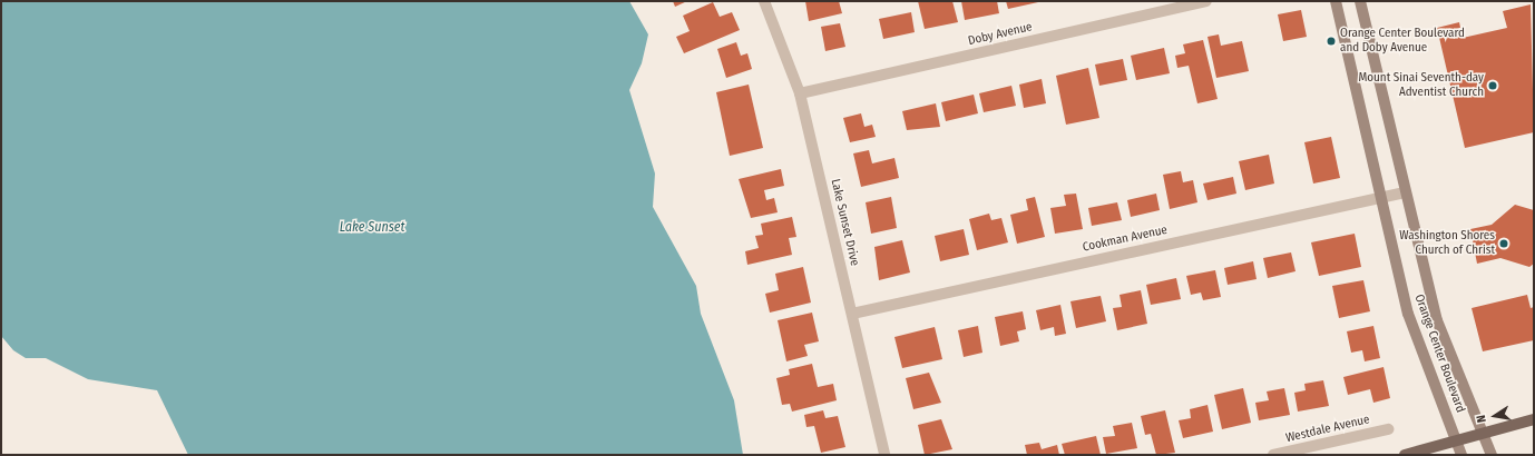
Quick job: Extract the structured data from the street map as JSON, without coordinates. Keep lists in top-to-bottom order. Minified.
{"streets":{"street":["Doby Avenue","Lake Sunset Drive","Cookman Avenue","Orange Center Boulevard","Westdale Avenue"]},"crossings":[["Doby Avenue","Lake Sunset Drive"],["Lake Sunset Drive","Cookman Avenue"],["Cookman Avenue","Orange Center Boulevard"]],"water":["Lake Sunset"],"places":["Orange Center Boulevard and Doby Avenue","Mount Sinai Seventh-day Adventist Church","Washington Shores Church of Christ"],"north":"left"}
